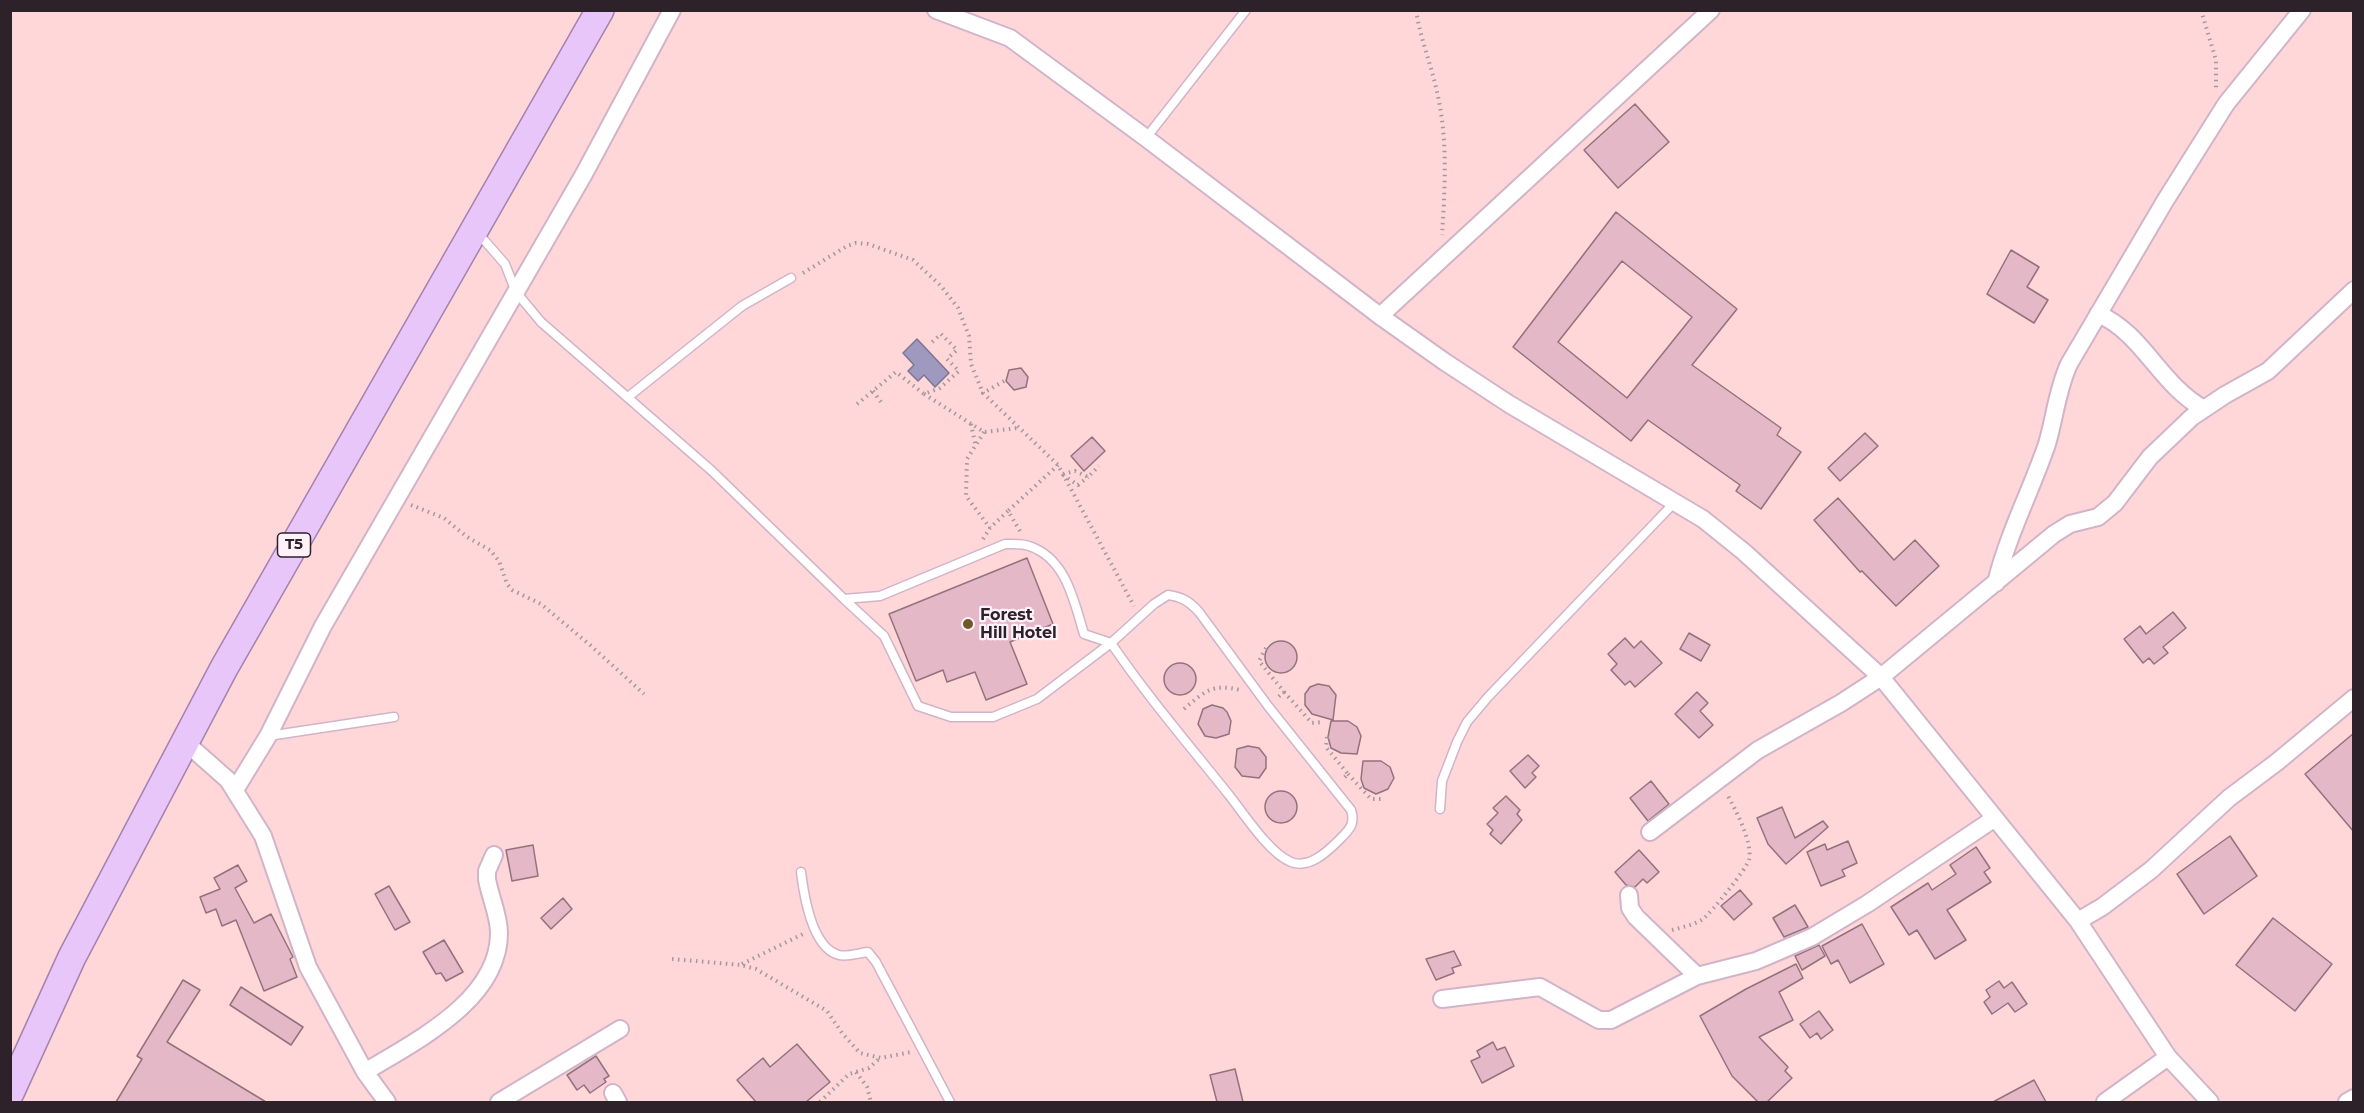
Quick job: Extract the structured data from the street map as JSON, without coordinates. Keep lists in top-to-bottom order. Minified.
{"streets":{"highway":["T5"]},"places":["Forest Hill Hotel"]}
